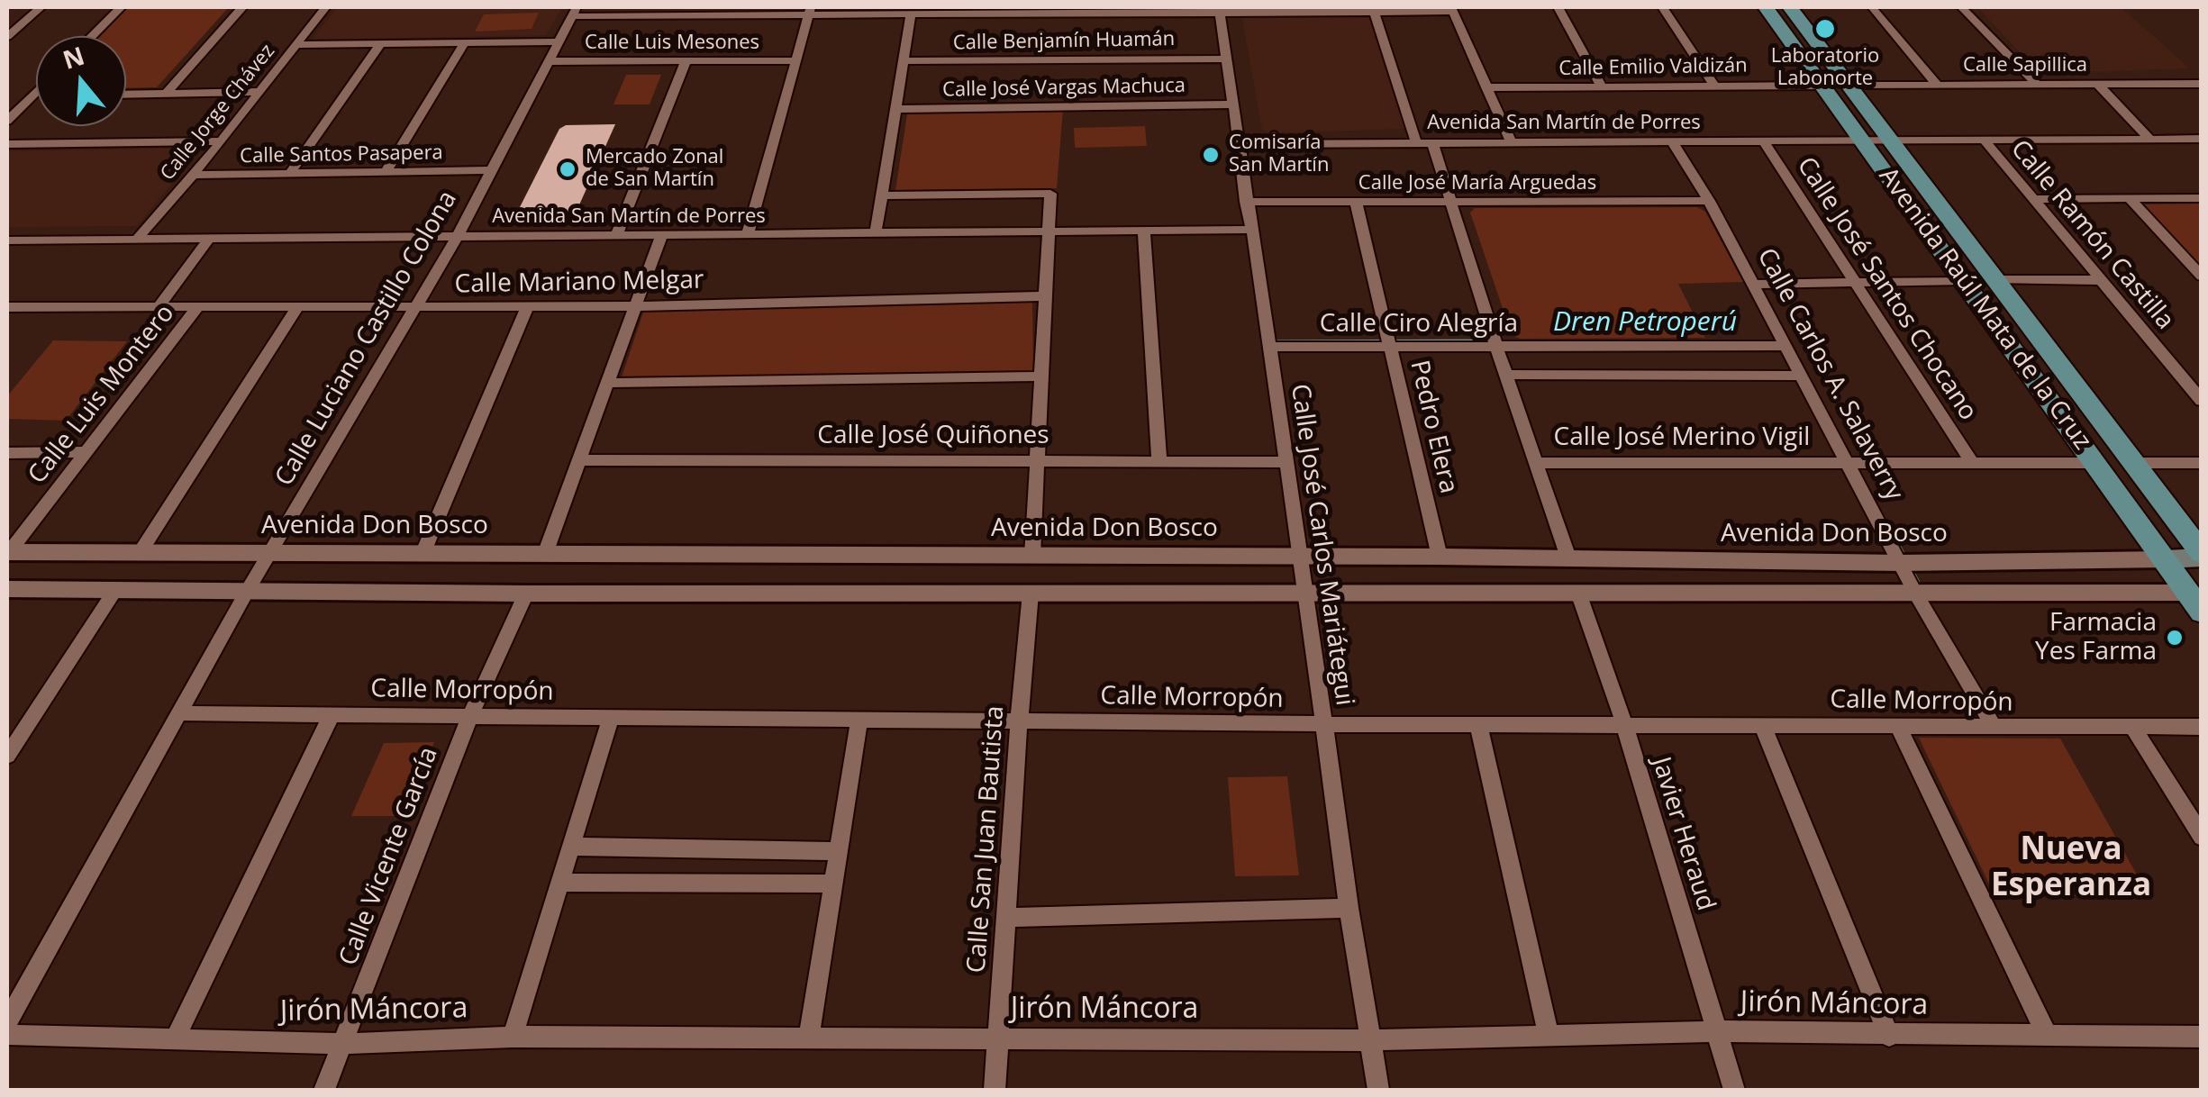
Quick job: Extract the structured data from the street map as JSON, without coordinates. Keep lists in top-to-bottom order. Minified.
{"streets":{"main road":["Avenida Raúl Mata de la Cruz","Avenida Don Bosco"],"street":["Calle Benjamín Huamán","Calle Luis Mesones","Calle Sapillica","Calle Emilio Valdizán","Calle José Vargas Machuca","Calle Jorge Chávez","Avenida San Martín de Porres","Calle Santos Pasapera","Calle José María Arguedas","Calle Ramón Castilla","Calle Mariano Melgar","Calle José Santos Chocano","Calle Ciro Alegría","Calle Luciano Castillo Colona","Calle Carlos A. Salaverry","Calle Luis Montero","Pedro Elera","Calle José Quiñones","Calle José Merino Vigil","Calle José Carlos Mariátegui","Calle Morropón","Javier Heraud","Calle San Juan Bautista","Calle Vicente García","Jirón Máncora"]},"crossings":[["Calle Benjamín Huamán","Calle José Carlos Mariátegui"],["Calle Luis Mesones","Calle Luciano Castillo Colona"],["Calle Sapillica","Avenida Raúl Mata de la Cruz"],["Calle Emilio Valdizán","Avenida Raúl Mata de la Cruz"],["Calle José Vargas Machuca","Calle José Carlos Mariátegui"],["Calle Jorge Chávez","Avenida San Martín de Porres"],["Calle Jorge Chávez","Calle Santos Pasapera"],["Avenida San Martín de Porres","Calle Ramón Castilla"],["Avenida San Martín de Porres","Calle José Santos Chocano"],["Avenida San Martín de Porres","Avenida Raúl Mata de la Cruz"],["Avenida San Martín de Porres","Calle Luciano Castillo Colona"],["Avenida San Martín de Porres","Calle Carlos A. Salaverry"],["Avenida San Martín de Porres","Calle José Carlos Mariátegui"],["Calle Santos Pasapera","Calle Luciano Castillo Colona"],["Calle José María Arguedas","Calle Carlos A. Salaverry"],["Calle José María Arguedas","Pedro Elera"],["Calle José María Arguedas","Calle José Carlos Mariátegui"],["Calle Mariano Melgar","Calle Luciano Castillo Colona"],["Calle Mariano Melgar","Calle Luis Montero"],["Calle José Santos Chocano","Calle José Merino Vigil"],["Avenida Raúl Mata de la Cruz","Calle José Merino Vigil"],["Avenida Raúl Mata de la Cruz","Avenida Don Bosco"],["Calle Ciro Alegría","Calle Carlos A. Salaverry"],["Calle Ciro Alegría","Pedro Elera"],["Calle Ciro Alegría","Calle José Carlos Mariátegui"],["Calle Luciano Castillo Colona","Avenida Don Bosco"],["Calle Luciano Castillo Colona","Calle Morropón"],["Calle Carlos A. Salaverry","Calle José Merino Vigil"],["Calle Carlos A. Salaverry","Avenida Don Bosco"],["Calle Carlos A. Salaverry","Calle Morropón"],["Calle Luis Montero","Avenida Don Bosco"],["Pedro Elera","Avenida Don Bosco"],["Calle José Quiñones","Calle José Carlos Mariátegui"],["Avenida Don Bosco","Calle José Carlos Mariátegui"],["Calle José Carlos Mariátegui","Calle Morropón"],["Calle José Carlos Mariátegui","Jirón Máncora"],["Calle Morropón","Javier Heraud"],["Calle Morropón","Calle San Juan Bautista"],["Calle Morropón","Calle Vicente García"],["Javier Heraud","Jirón Máncora"],["Calle San Juan Bautista","Jirón Máncora"],["Calle Vicente García","Jirón Máncora"]],"districts":["Nueva Esperanza"],"water":["Dren Petroperú"],"places":["Laboratorio Labonorte","Comisaría San Martín","Mercado Zonal de San Martín","Farmacia Yes Farma"],"north":"top"}
